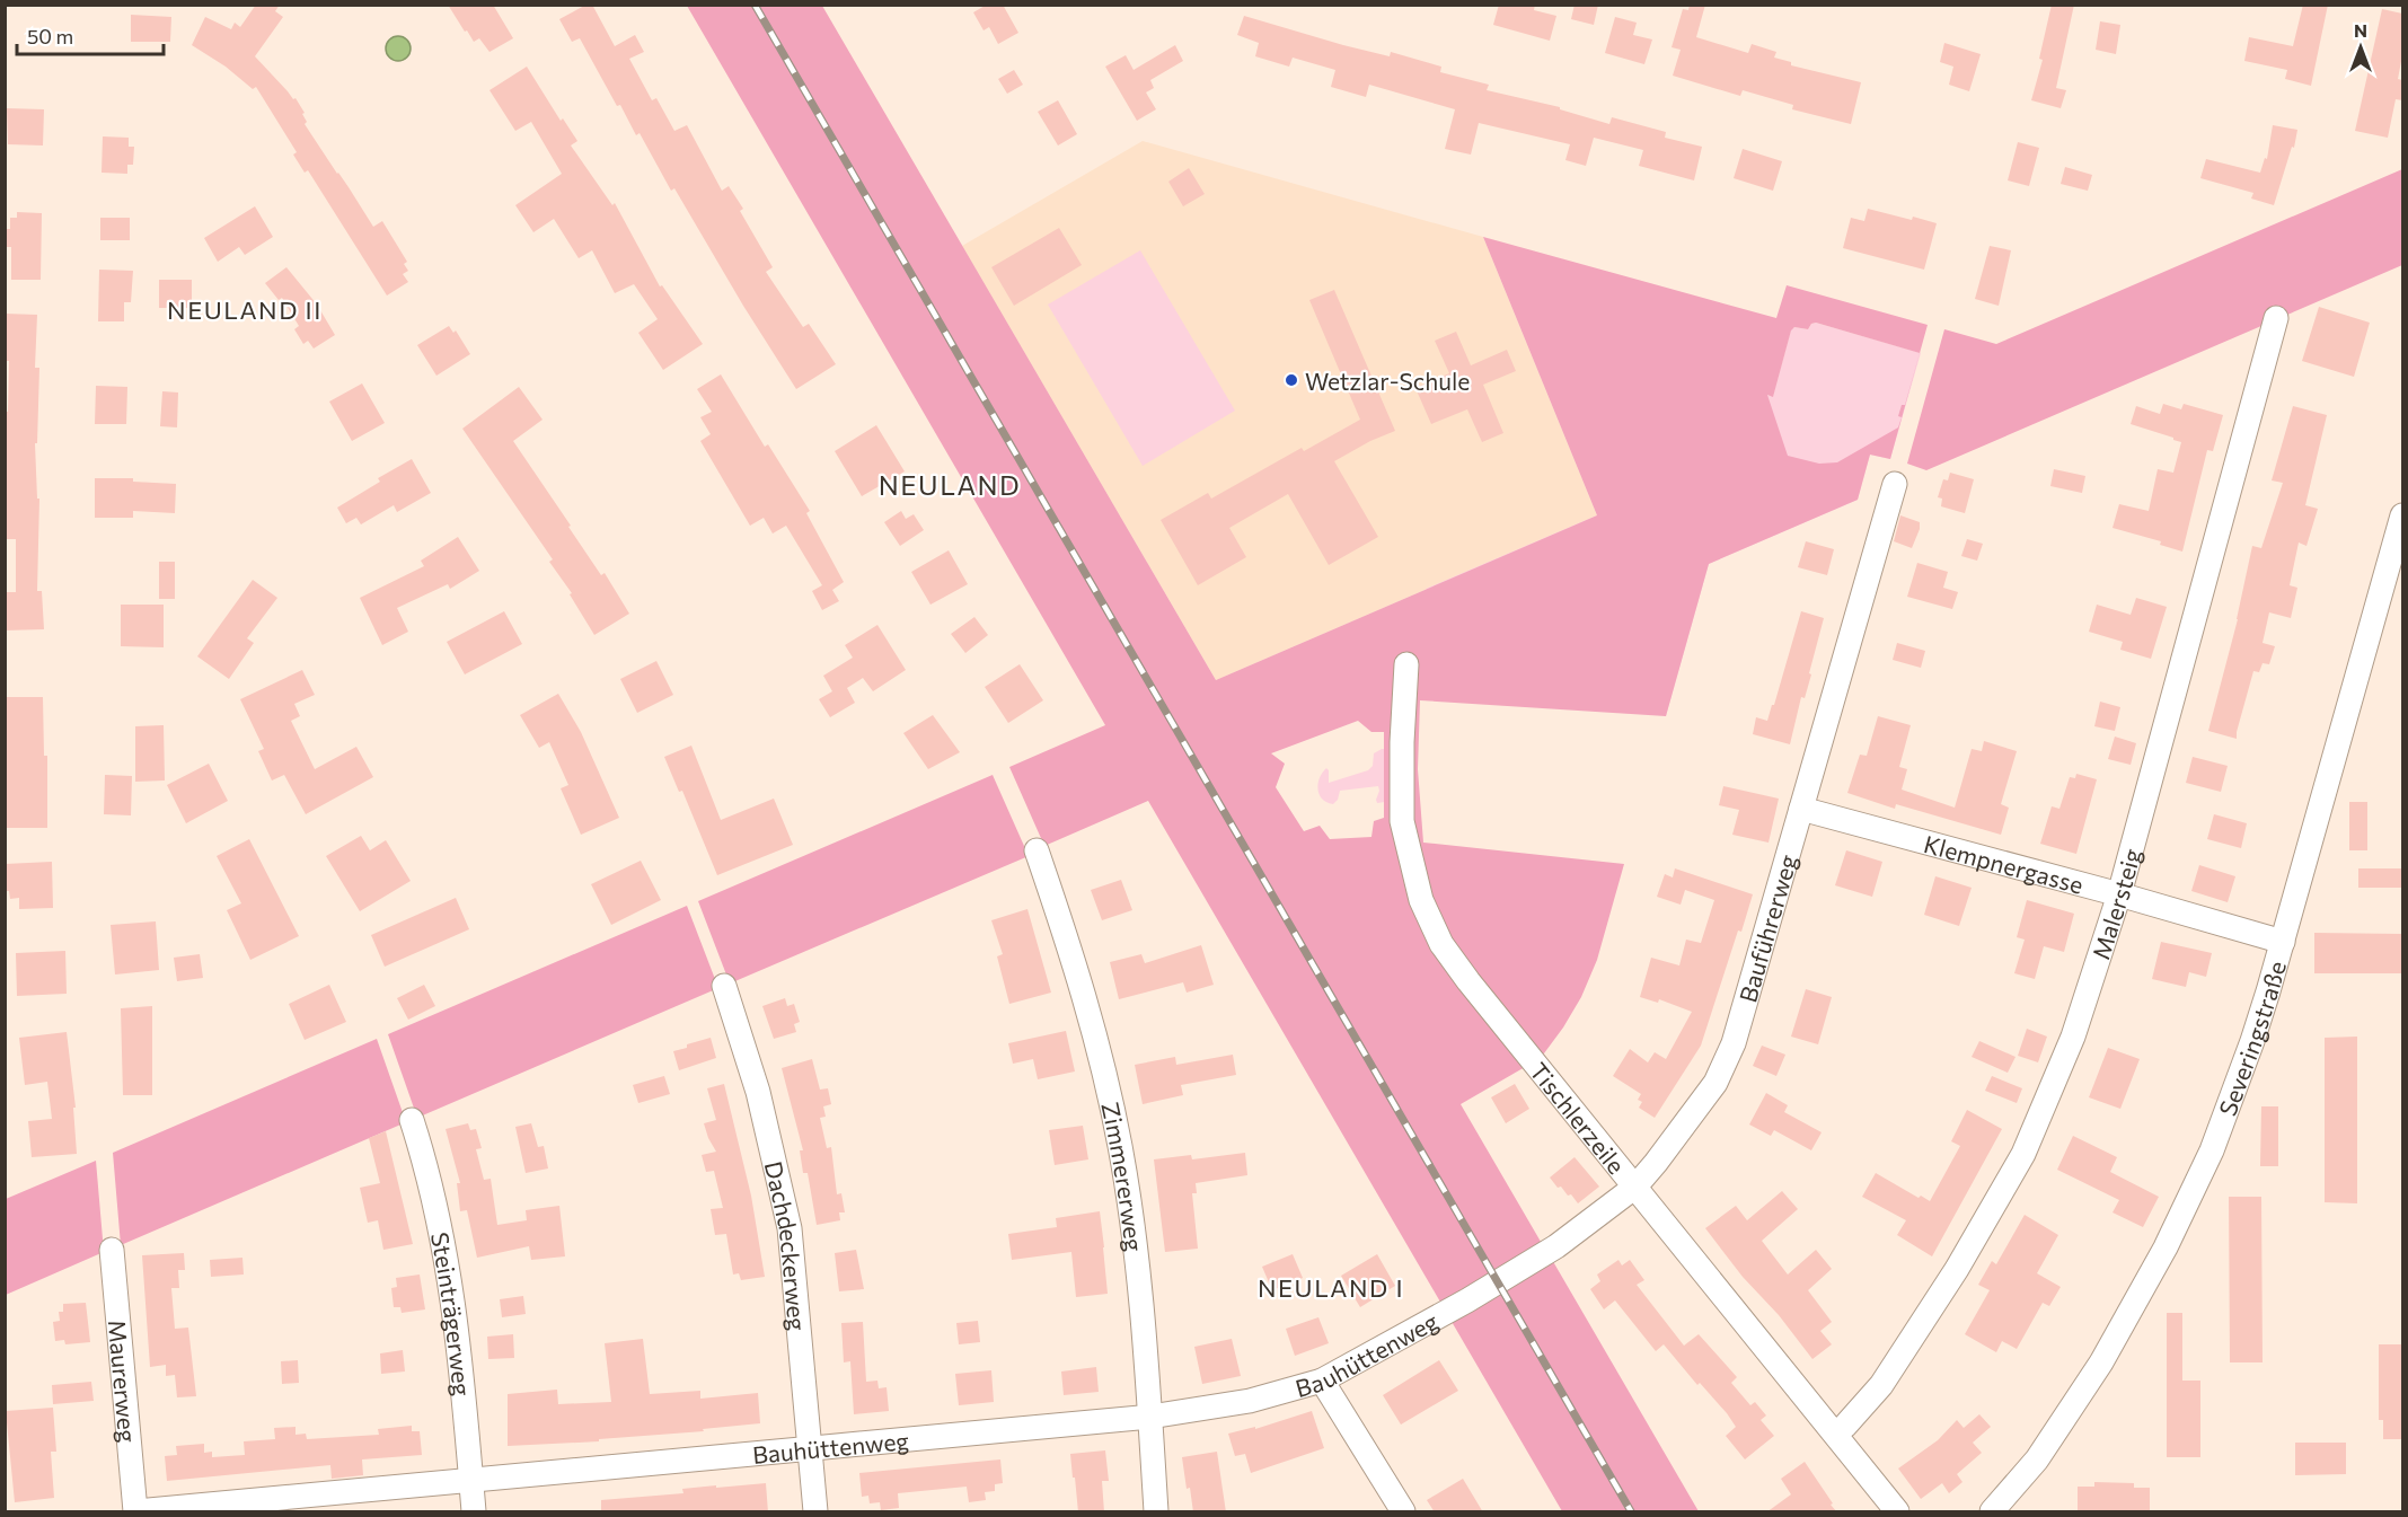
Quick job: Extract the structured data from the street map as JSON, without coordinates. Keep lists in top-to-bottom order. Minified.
{"streets":{"street":["Klempnergasse","Malersteig","Bauführerweg","Severingstraße","Tischlerzeile","Zimmererweg","Dachdeckerweg","Steinträgerweg","Bauhüttenweg","Maurerweg"]},"crossings":[["Klempnergasse","Malersteig"],["Klempnergasse","Bauführerweg"],["Klempnergasse","Severingstraße"],["Malersteig","Tischlerzeile"],["Bauführerweg","Tischlerzeile"],["Bauführerweg","Bauhüttenweg"],["Zimmererweg","Bauhüttenweg"],["Dachdeckerweg","Bauhüttenweg"],["Steinträgerweg","Bauhüttenweg"],["Bauhüttenweg","Maurerweg"]],"districts":["NEULAND II","NEULAND","NEULAND I"],"places":["Wetzlar-Schule"],"scale_bar":"50 m","north":"top"}
